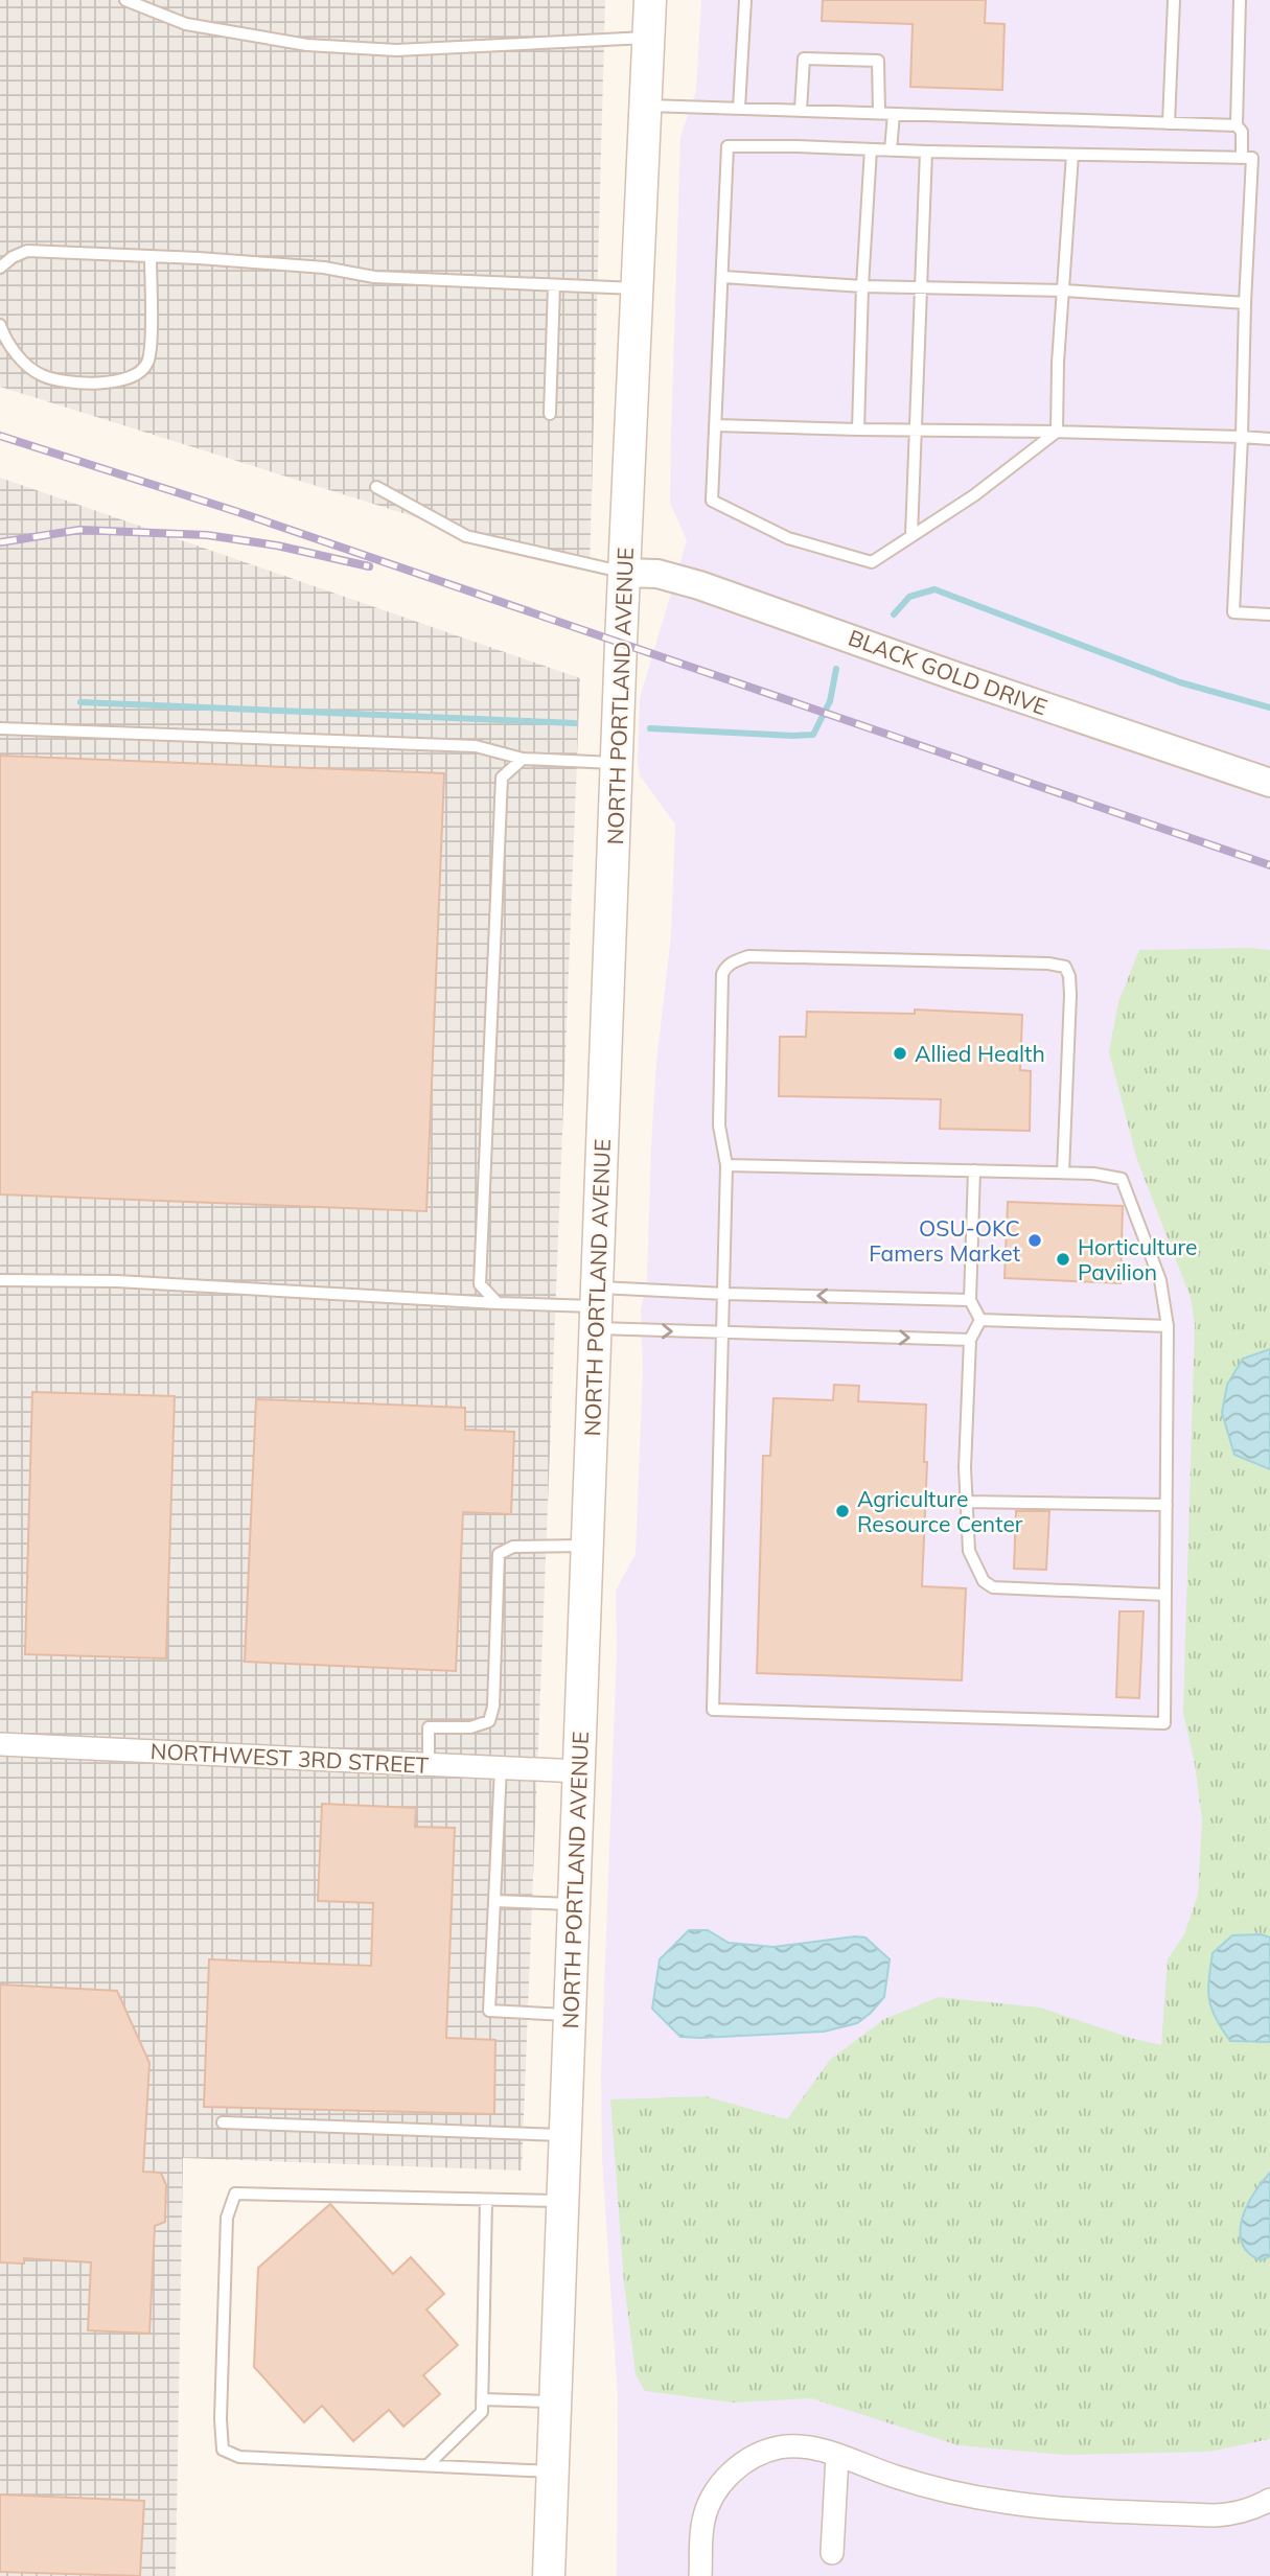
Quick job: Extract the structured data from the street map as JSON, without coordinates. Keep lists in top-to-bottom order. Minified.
{"streets":{"main road":["NORTH PORTLAND AVENUE"],"street":["BLACK GOLD DRIVE","NORTHWEST 3RD STREET"]},"crossings":[["BLACK GOLD DRIVE","NORTH PORTLAND AVENUE"],["NORTH PORTLAND AVENUE","NORTHWEST 3RD STREET"]],"places":["Allied Health","OSU-OKC Famers Market","Horticulture Pavilion","Agriculture Resource Center"]}
